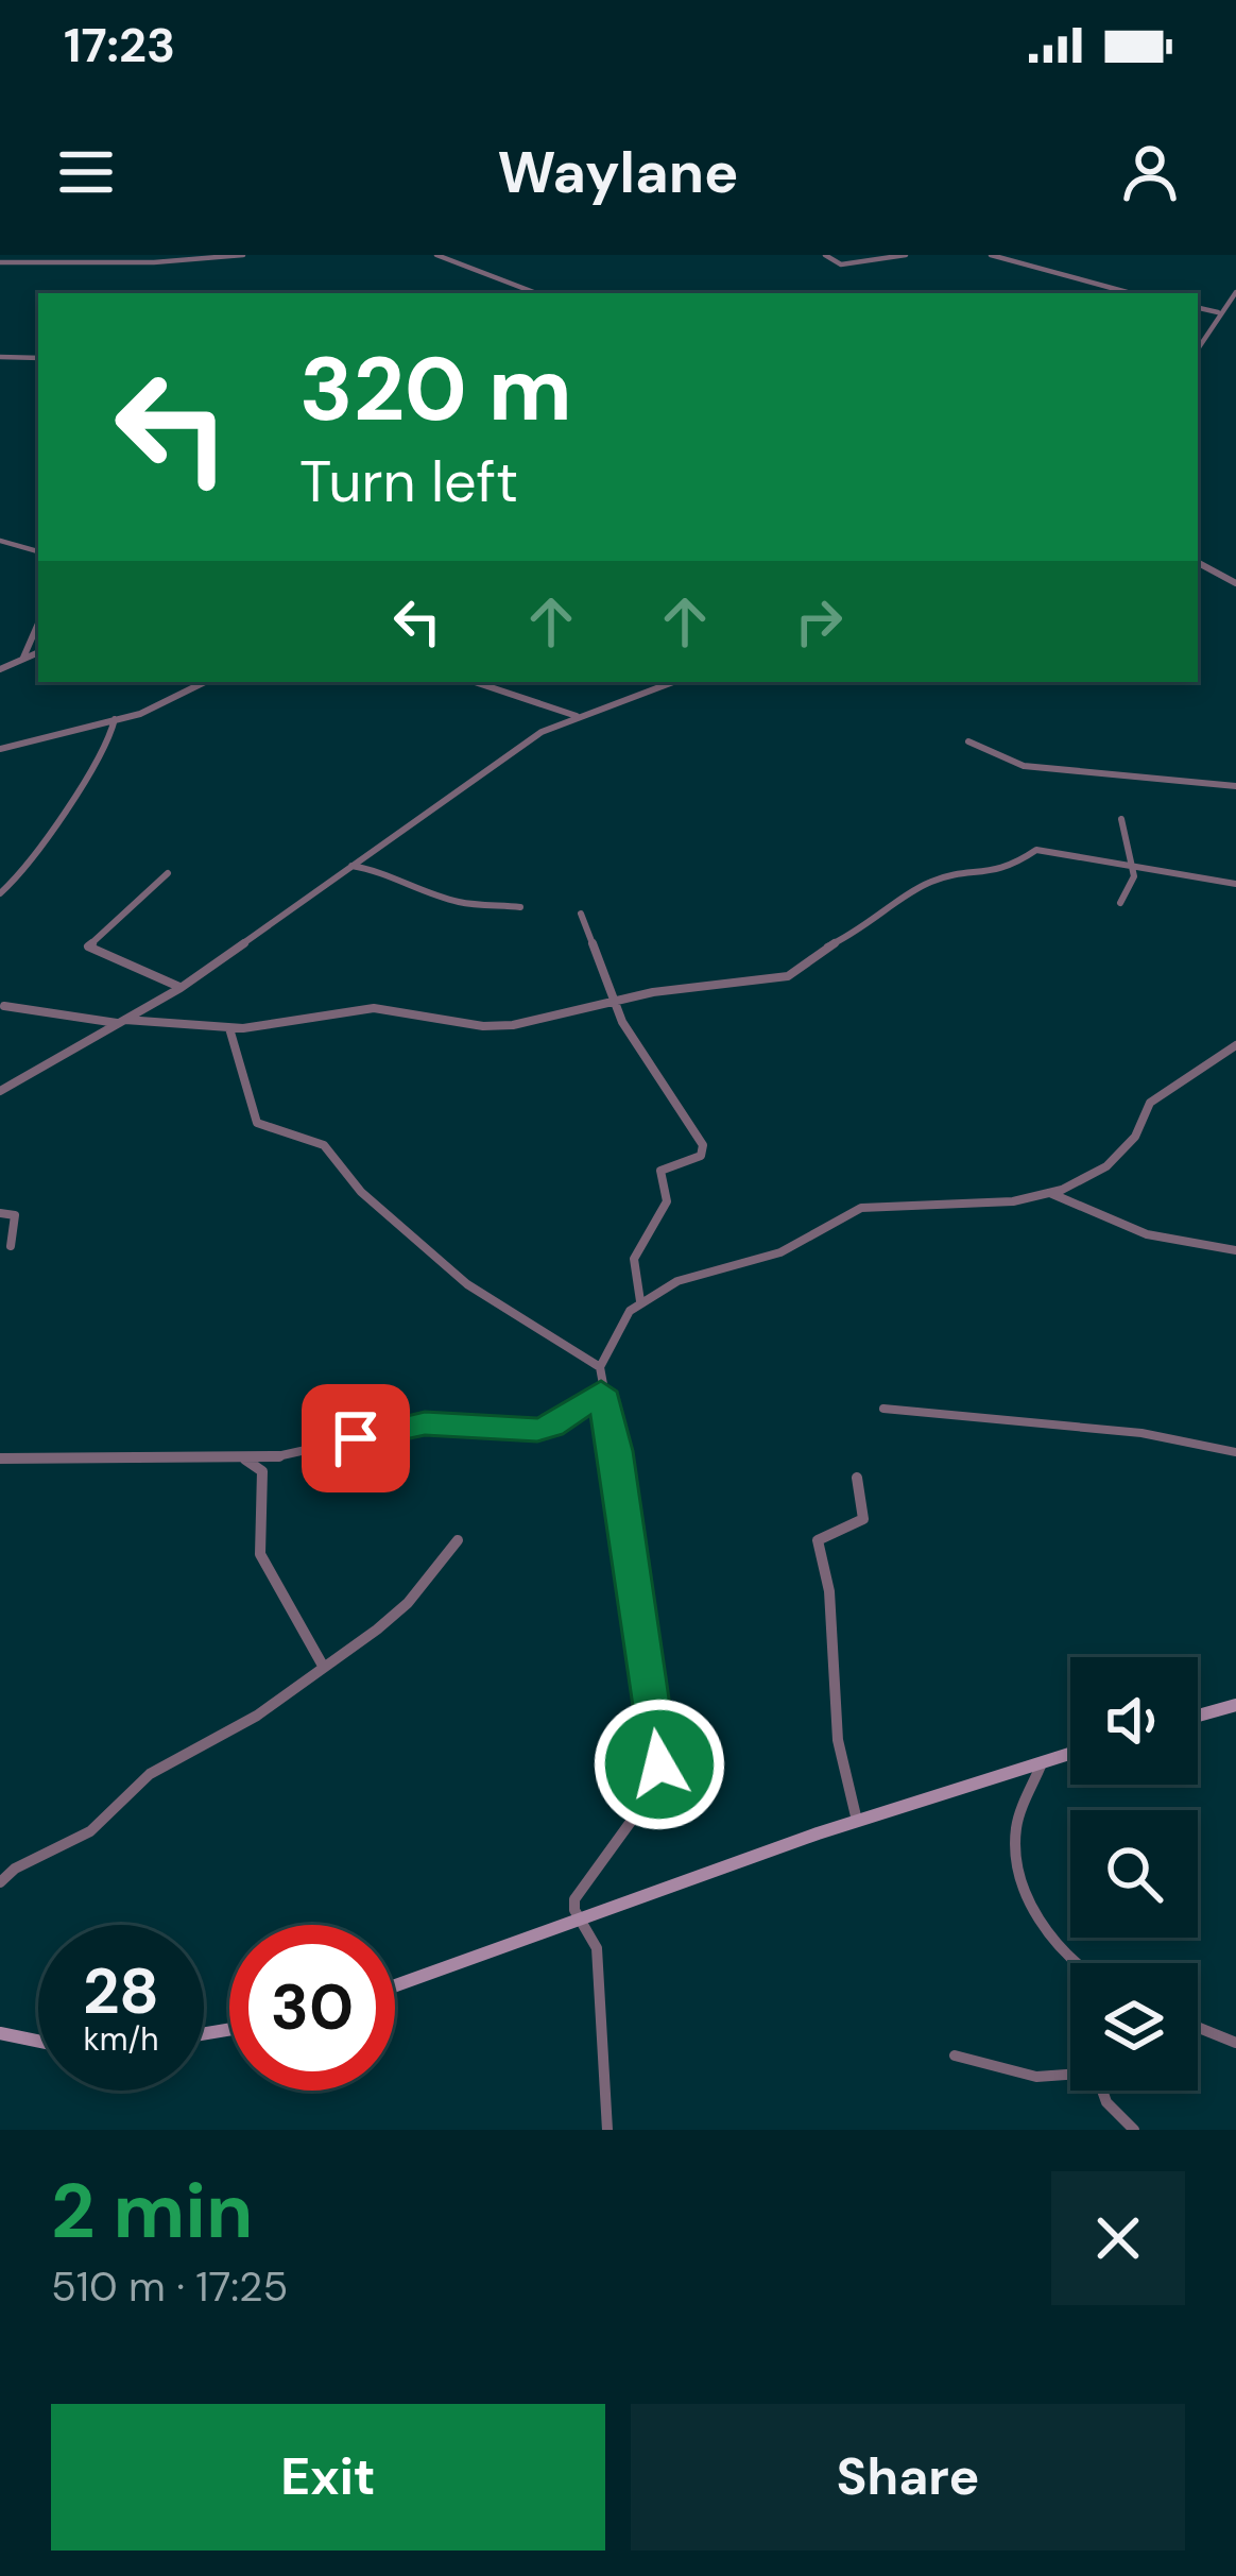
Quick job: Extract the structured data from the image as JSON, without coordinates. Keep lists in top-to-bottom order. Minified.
{"page":{"status":"17:23","header":"Waylane","turn":["320 m","Turn left"],"speed":"28 km/h","limit":"30","heading":["2 min","510 m · 17:25"],"buttons":["Exit","Share"]}}
